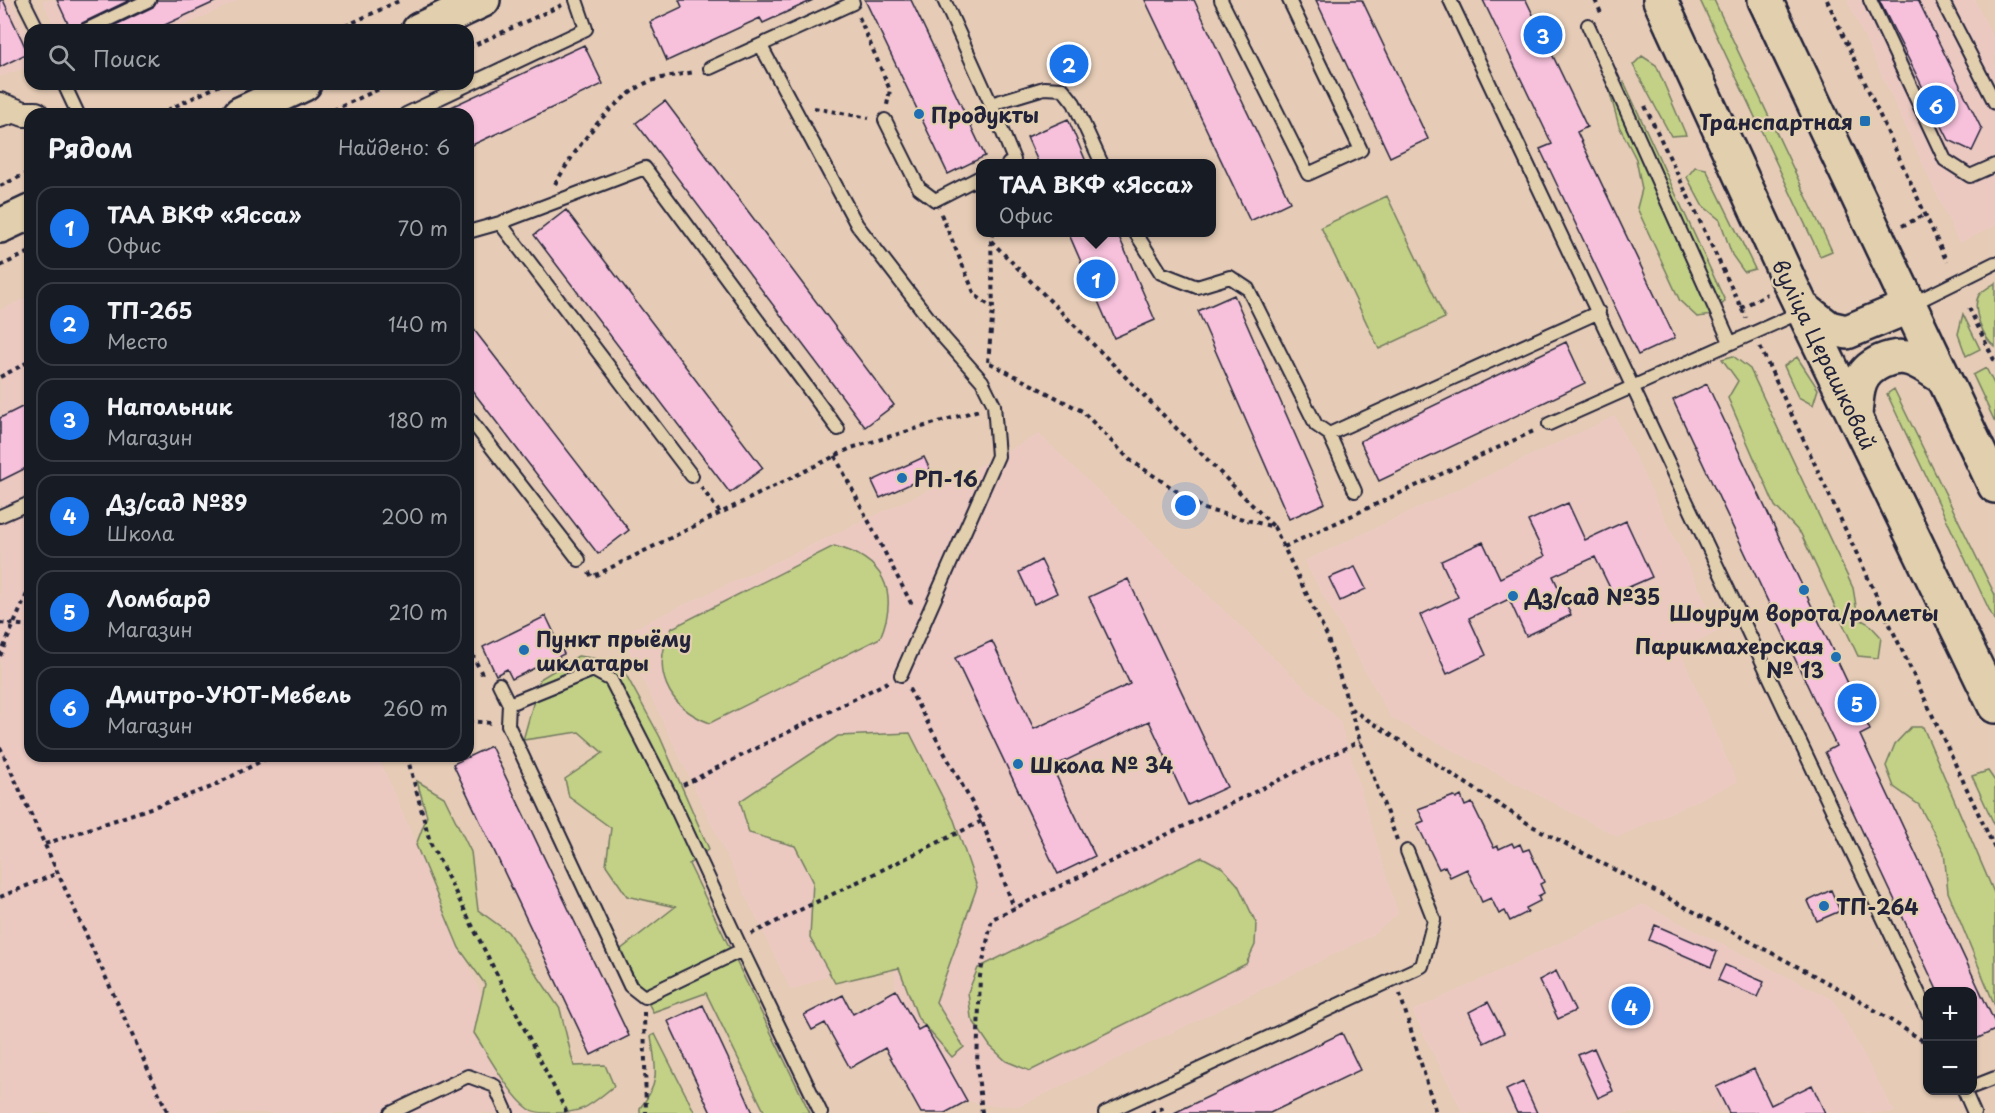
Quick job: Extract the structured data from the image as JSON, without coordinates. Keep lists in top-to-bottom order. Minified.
{"streets":{"main road":["вуліца Церашковай"]},"places":{"other":["Продукты","РП-16","Шоурум ворота/роллеты","Дз/сад №35","Пункт прыёму шклатары","Парикмахерская № 13","Школа № 34","ТП-264"],"transit":["Транспартная"]},"page":{"pins":["3","2","6","1","5","4"],"search":"Поиск","heading":["Рядом","Найдено: 6"],"popup":["ТАА ВКФ «Ясса»","Офис"],"list":[{"mark":"1","name":"ТАА ВКФ «Ясса»","note":"Офис","value":"70 m"},{"mark":"2","name":"ТП-265","note":"Место","value":"140 m"},{"mark":"3","name":"Напольник","note":"Магазин","value":"180 m"},{"mark":"4","name":"Дз/сад №89","note":"Школа","value":"200 m"},{"mark":"5","name":"Ломбард","note":"Магазин","value":"210 m"},{"mark":"6","name":"Дмитро-УЮТ-Мебель","note":"Магазин","value":"260 m"}],"map_buttons":["+","−"]}}
